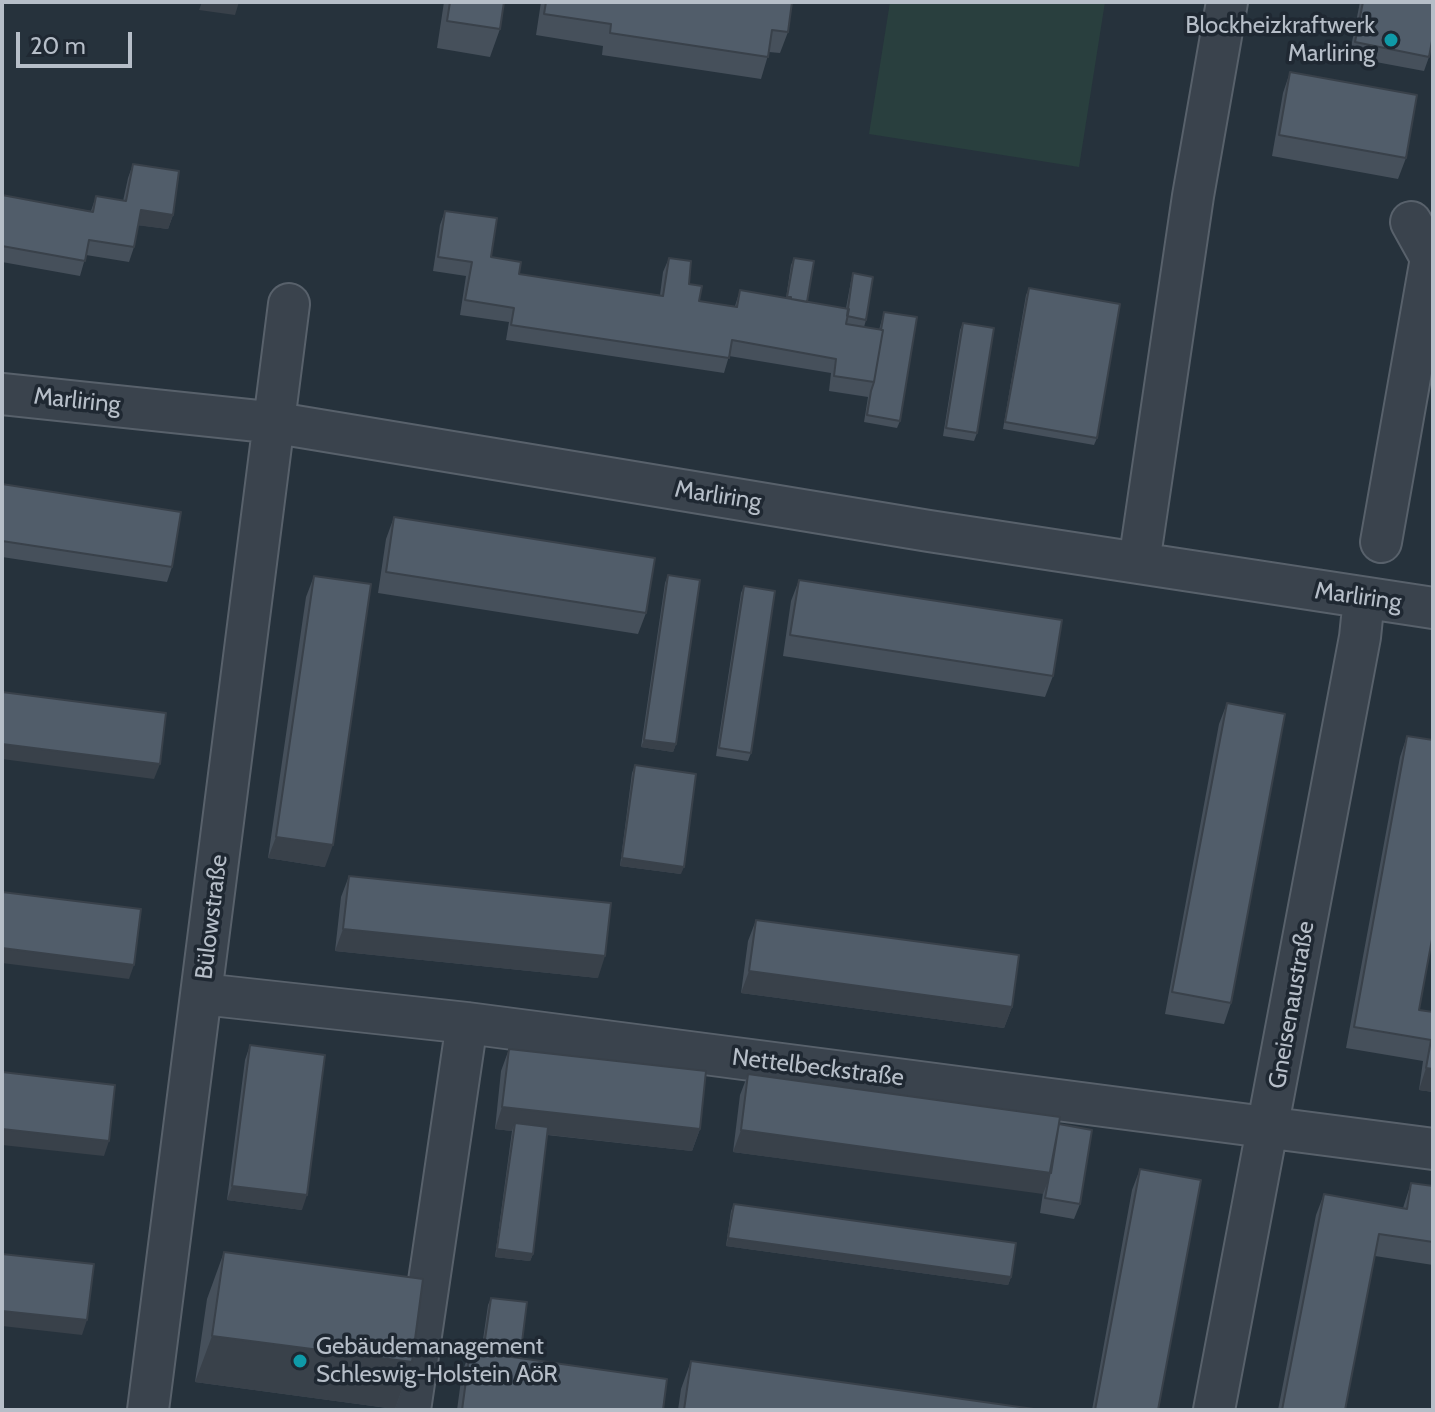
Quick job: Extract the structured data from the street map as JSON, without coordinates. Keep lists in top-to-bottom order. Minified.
{"streets":{"street":["Marliring","Bülowstraße","Gneisenaustraße","Nettelbeckstraße"]},"crossings":[["Marliring","Bülowstraße"],["Marliring","Gneisenaustraße"],["Bülowstraße","Nettelbeckstraße"],["Gneisenaustraße","Nettelbeckstraße"]],"places":["Blockheizkraftwerk Marliring","Gebäudemanagement Schleswig-Holstein AöR"],"scale_bar":"20 m"}
